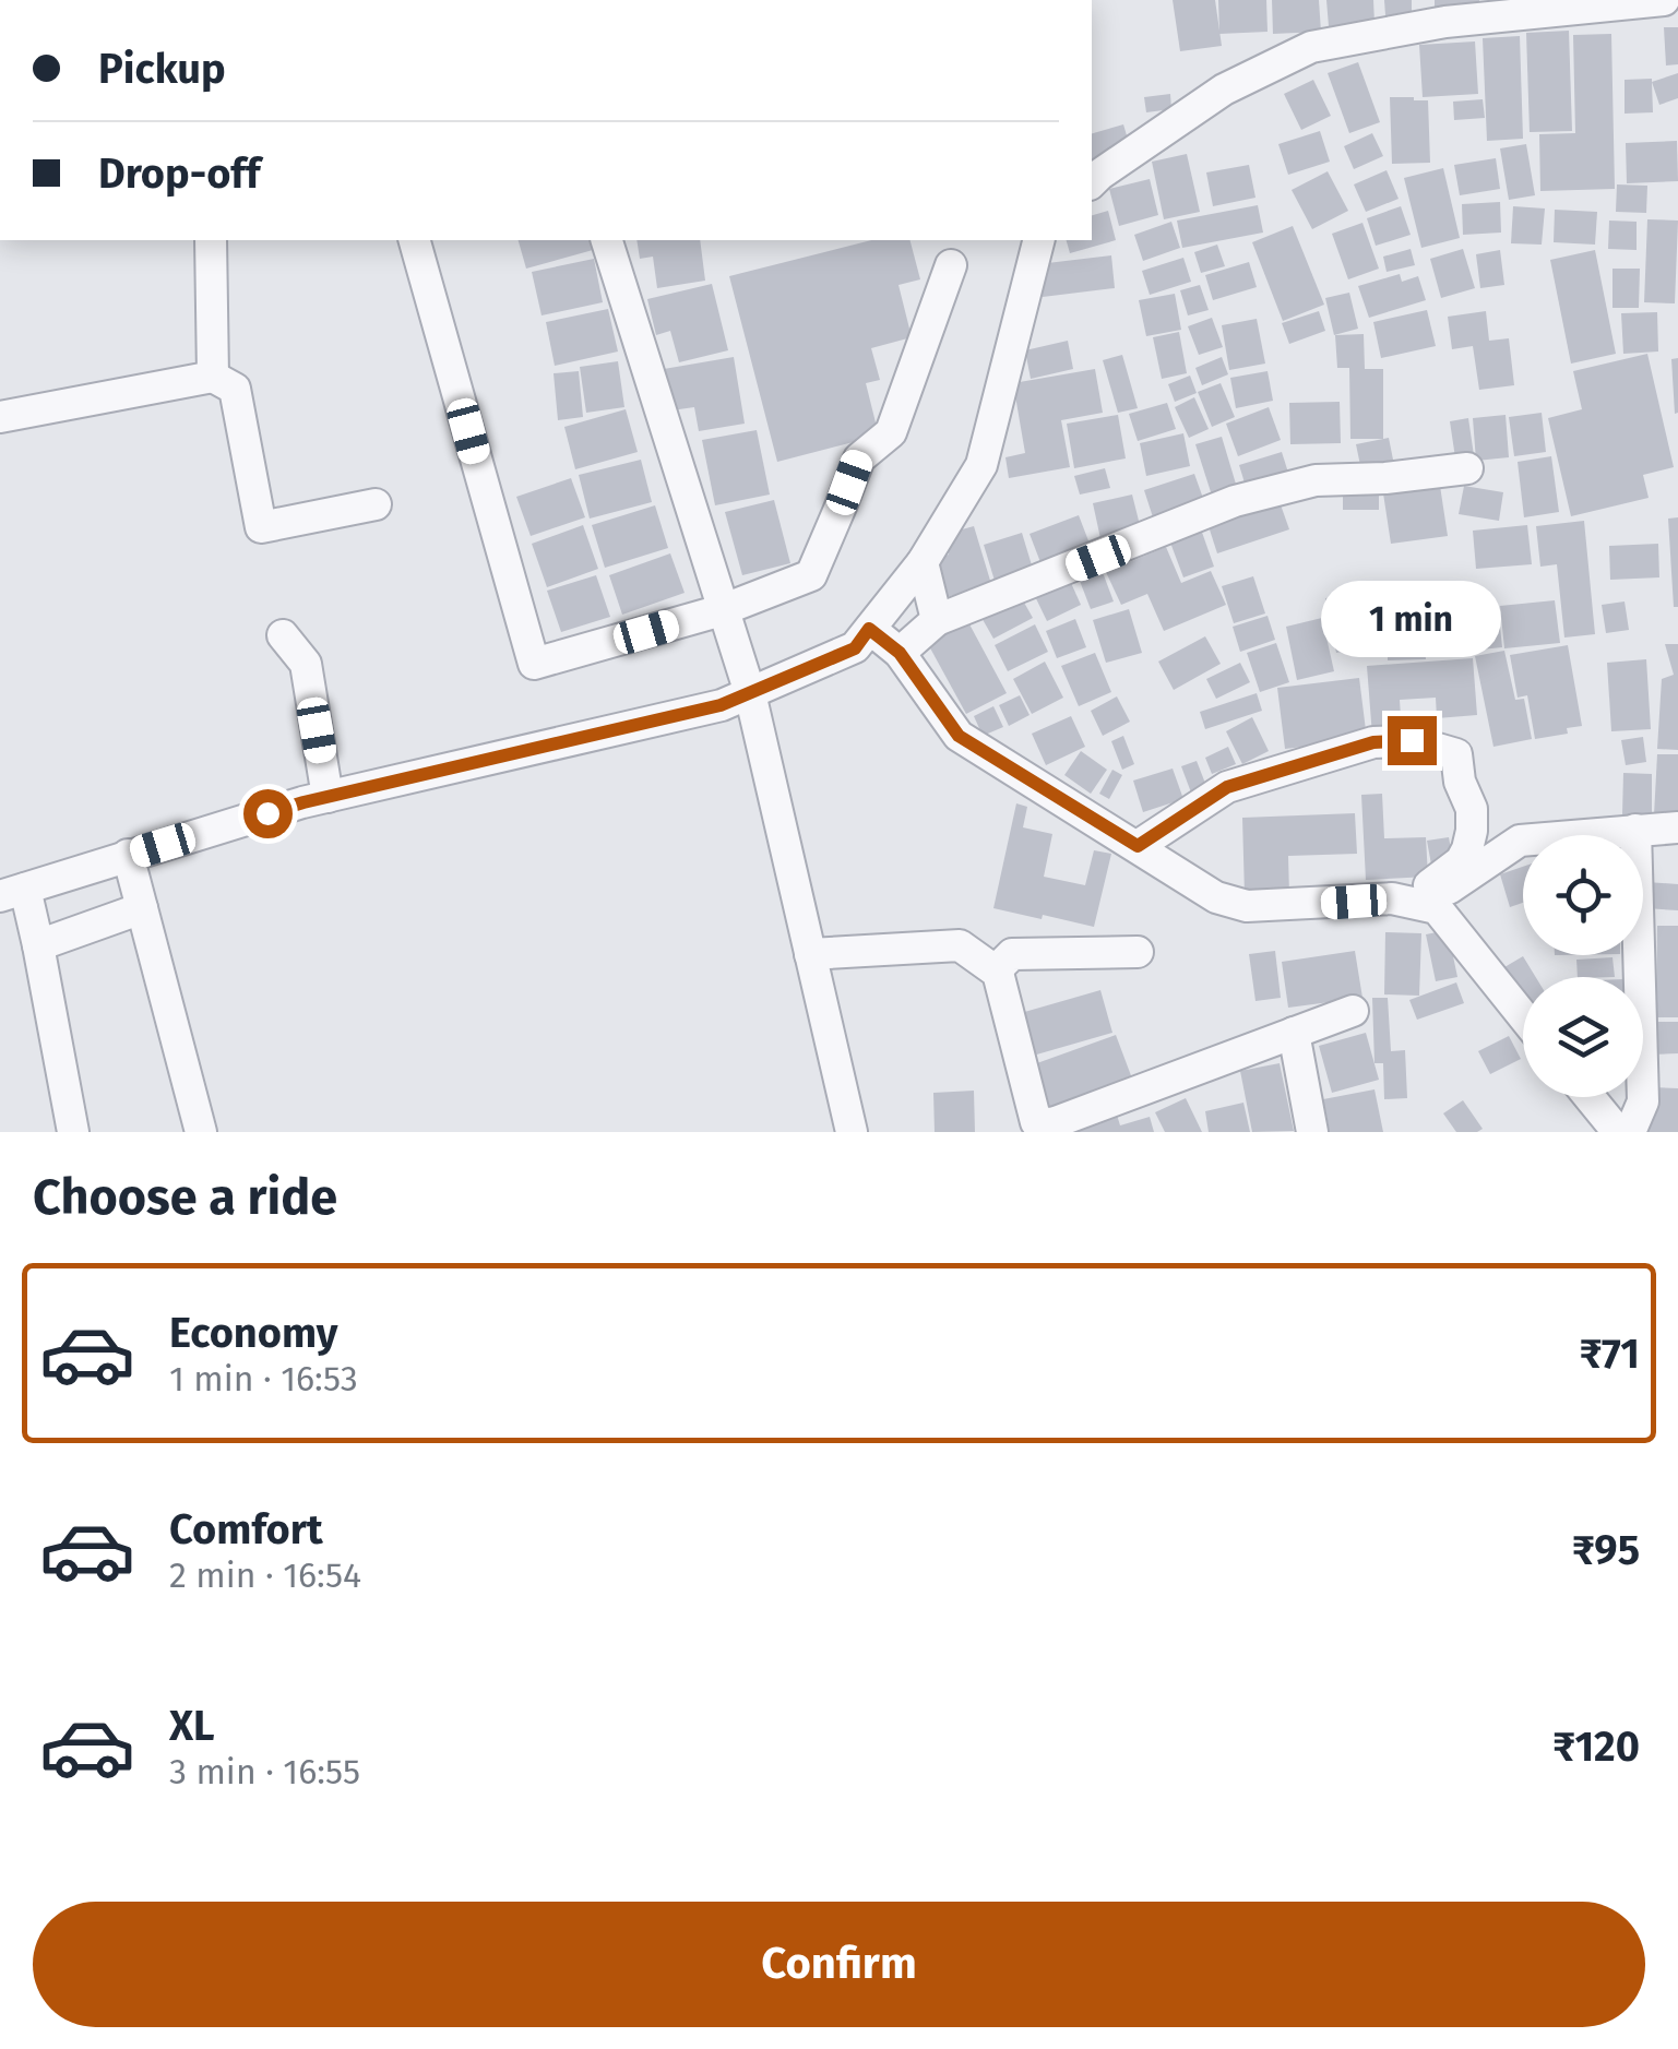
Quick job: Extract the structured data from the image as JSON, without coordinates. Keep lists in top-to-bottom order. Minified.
{"page":{"banner":["Pickup","Drop-off"],"bubble":"1 min","heading":"Choose a ride","list":[{"name":"Economy","note":"1 min · 16:53","value":"₹71"},{"name":"Comfort","note":"2 min · 16:54","value":"₹95"},{"name":"XL","note":"3 min · 16:55","value":"₹120"}],"buttons":"Confirm"}}
